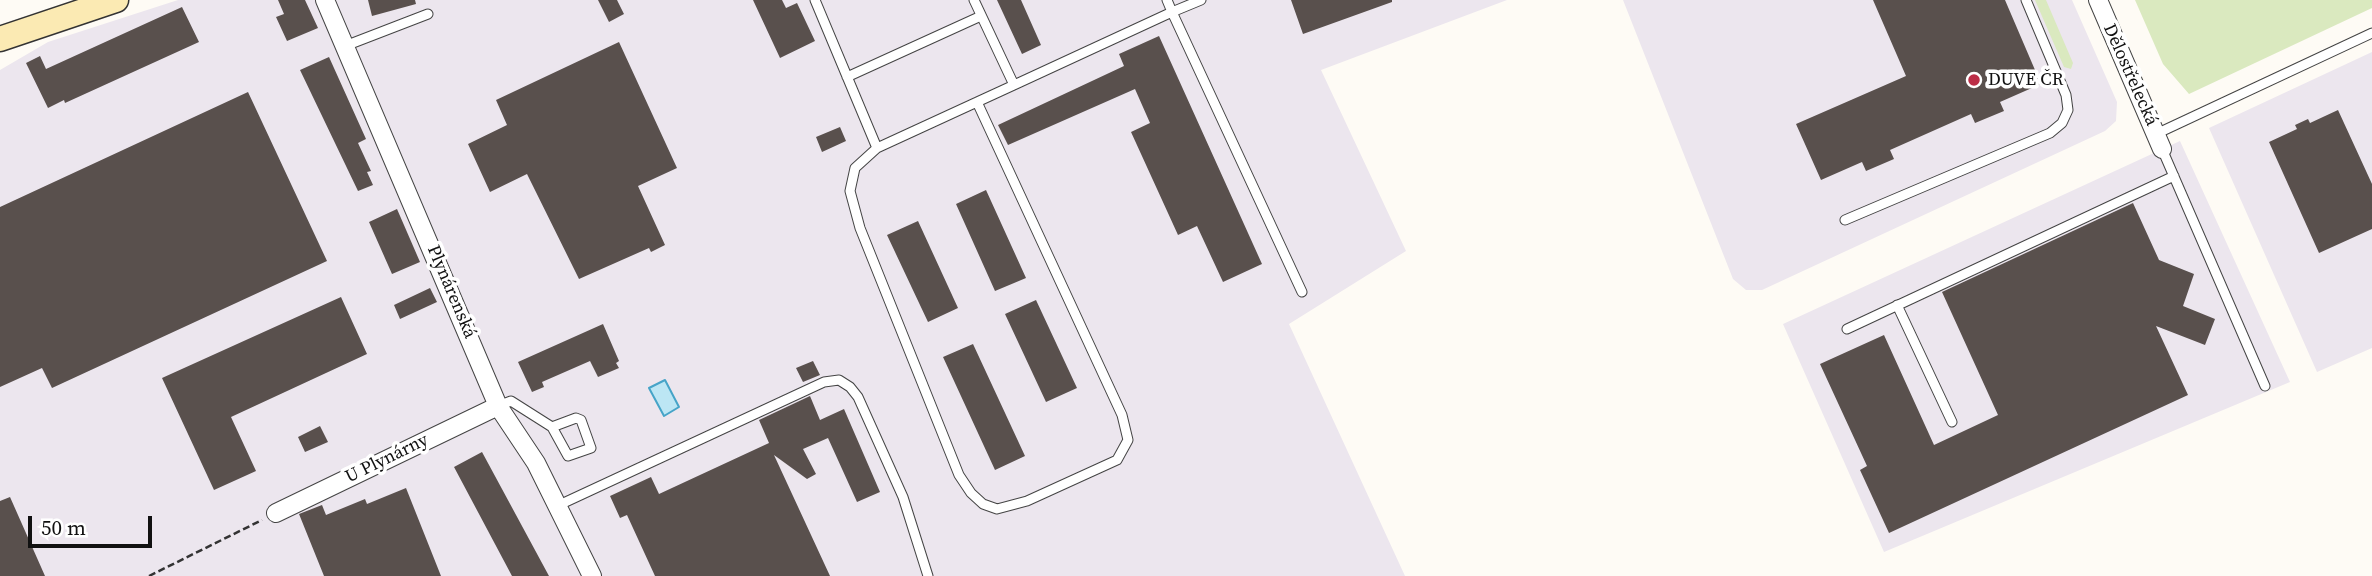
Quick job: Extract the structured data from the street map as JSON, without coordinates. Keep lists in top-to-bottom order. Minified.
{"streets":{"street":["Dělostřelecká","Plynárenská","U Plynárny"]},"crossings":[["Plynárenská","U Plynárny"]],"places":["DUVE ČR"],"scale_bar":"50 m"}
